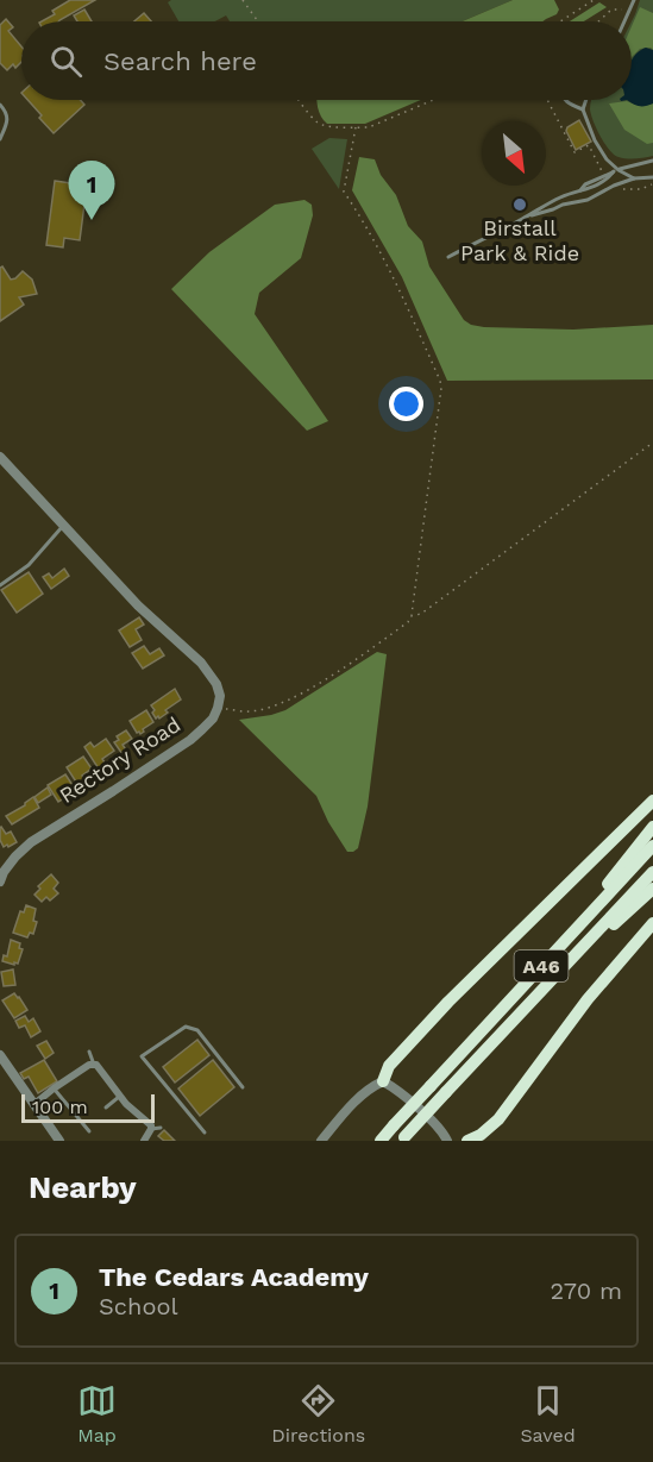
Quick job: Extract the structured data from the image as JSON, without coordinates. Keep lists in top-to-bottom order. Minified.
{"streets":{"highway":["A46"],"street":["Rectory Road"]},"places":["Birstall Park & Ride"],"scale_bar":"100 m","north":"bottom right","page":{"search":"Search here","pins":"1","scale":"100 m","heading":"Nearby","list":[{"mark":"1","name":"The Cedars Academy","note":"School","value":"270 m"}],"nav":["Map","Directions","Saved"]}}
